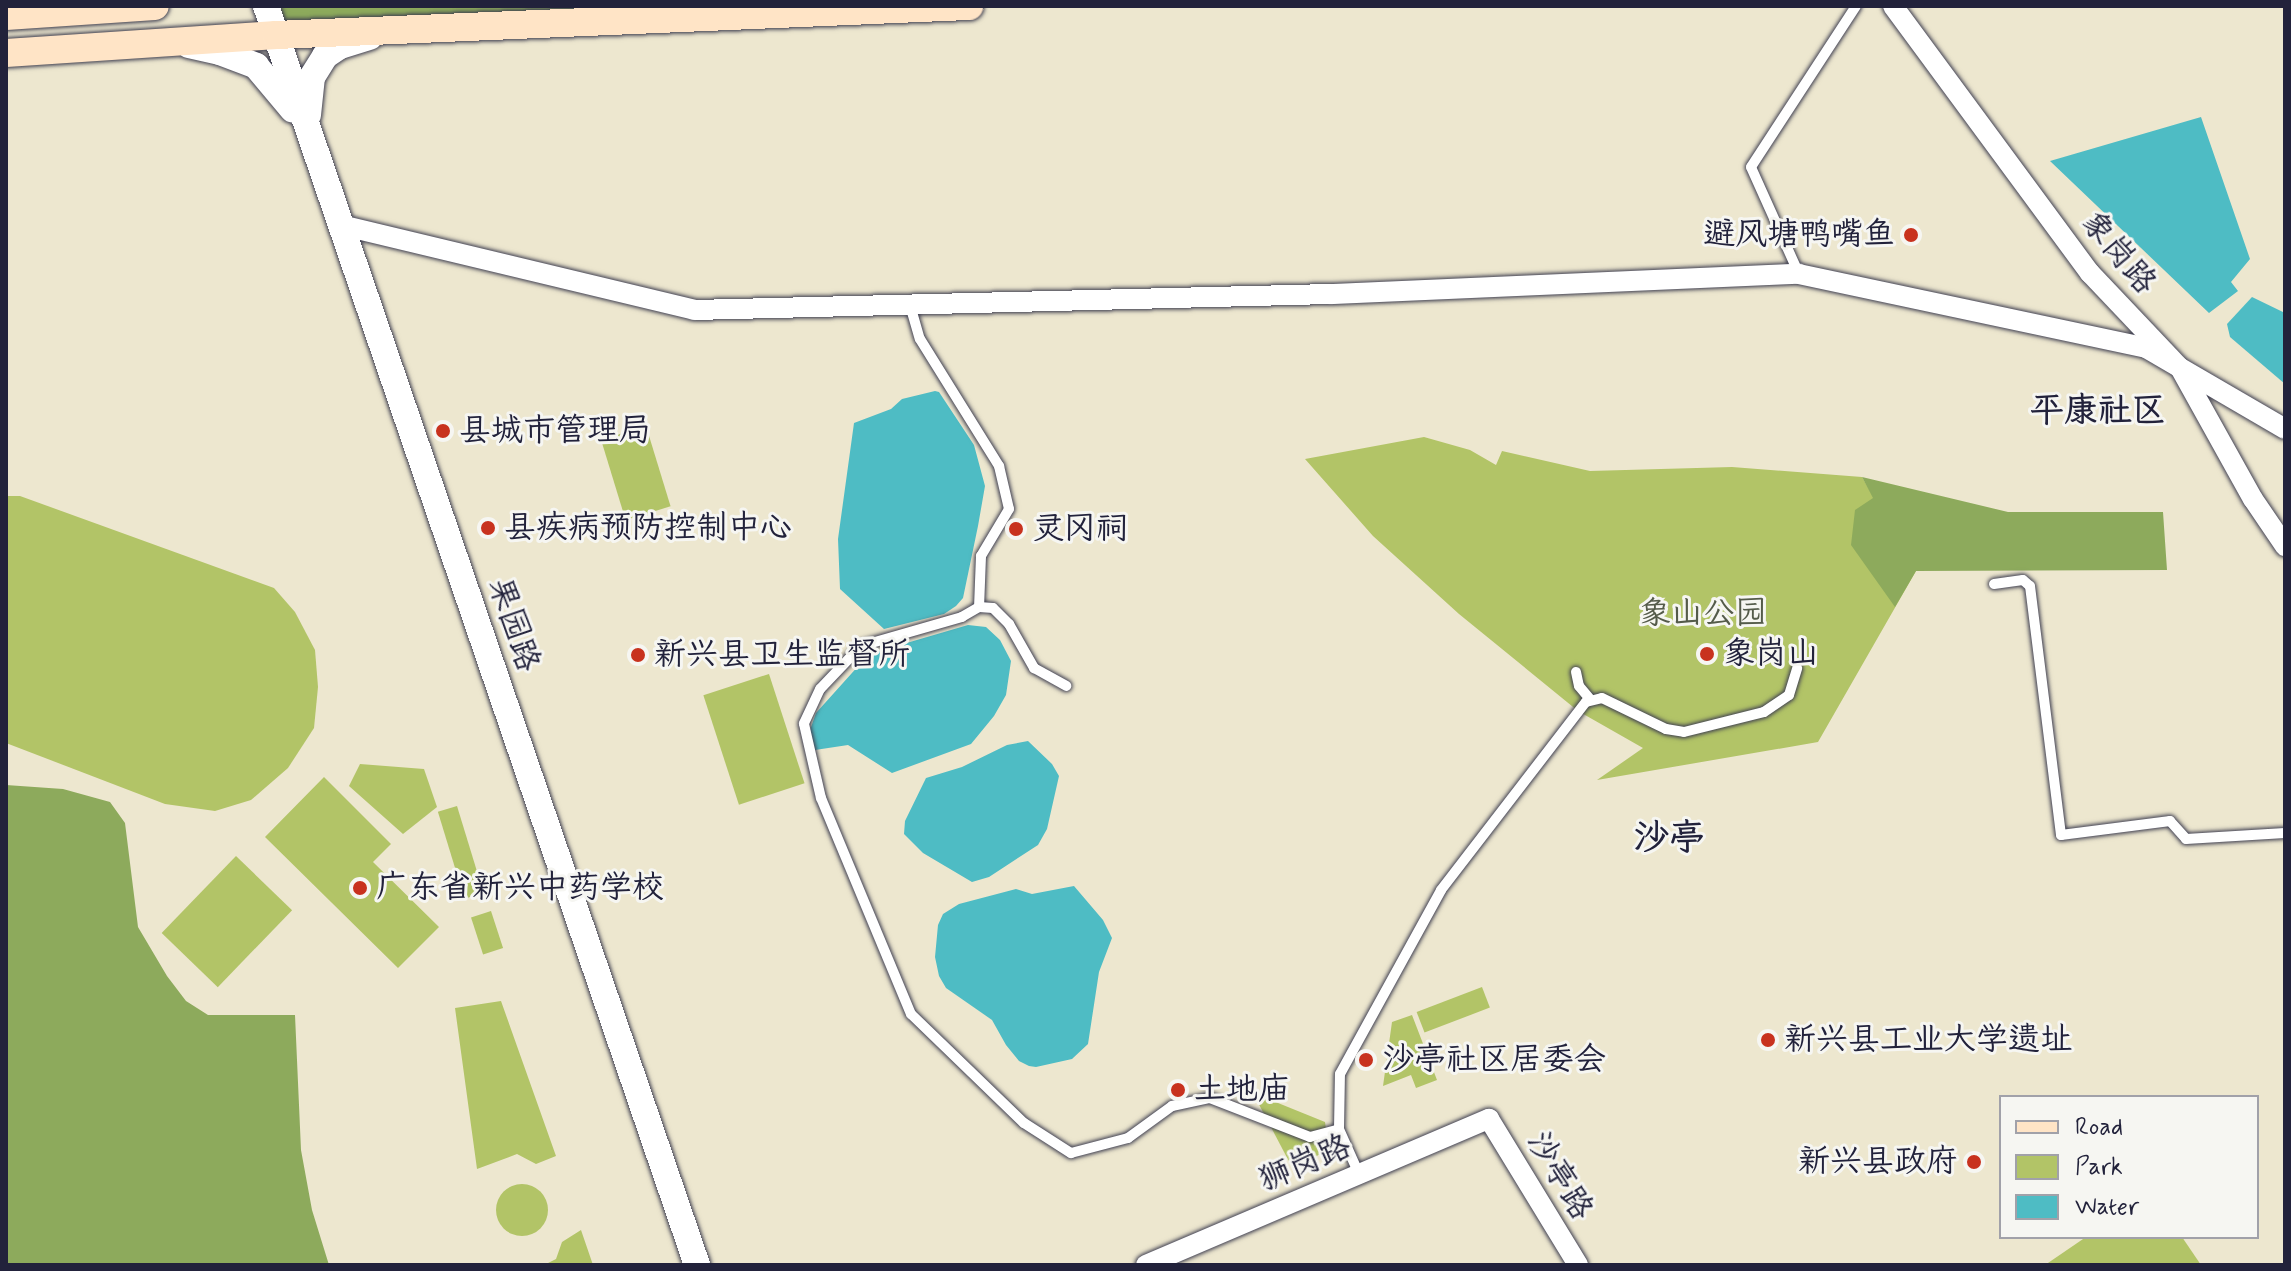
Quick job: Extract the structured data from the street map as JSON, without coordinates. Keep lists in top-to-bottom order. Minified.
{"streets":{"street":["象岗路","果园路","狮岗路","沙亭路"]},"crossings":[["狮岗路","沙亭路"]],"districts":["平康社区","沙亭"],"parks":["象山公园"],"places":["避风塘鸭嘴鱼","县城市管理局","县疾病预防控制中心","灵冈祠","象岗山","新兴县卫生监督所","广东省新兴中药学校","新兴县工业大学遗址","沙亭社区居委会","土地庙","新兴县政府"],"legend":["Road","Park","Water"]}
